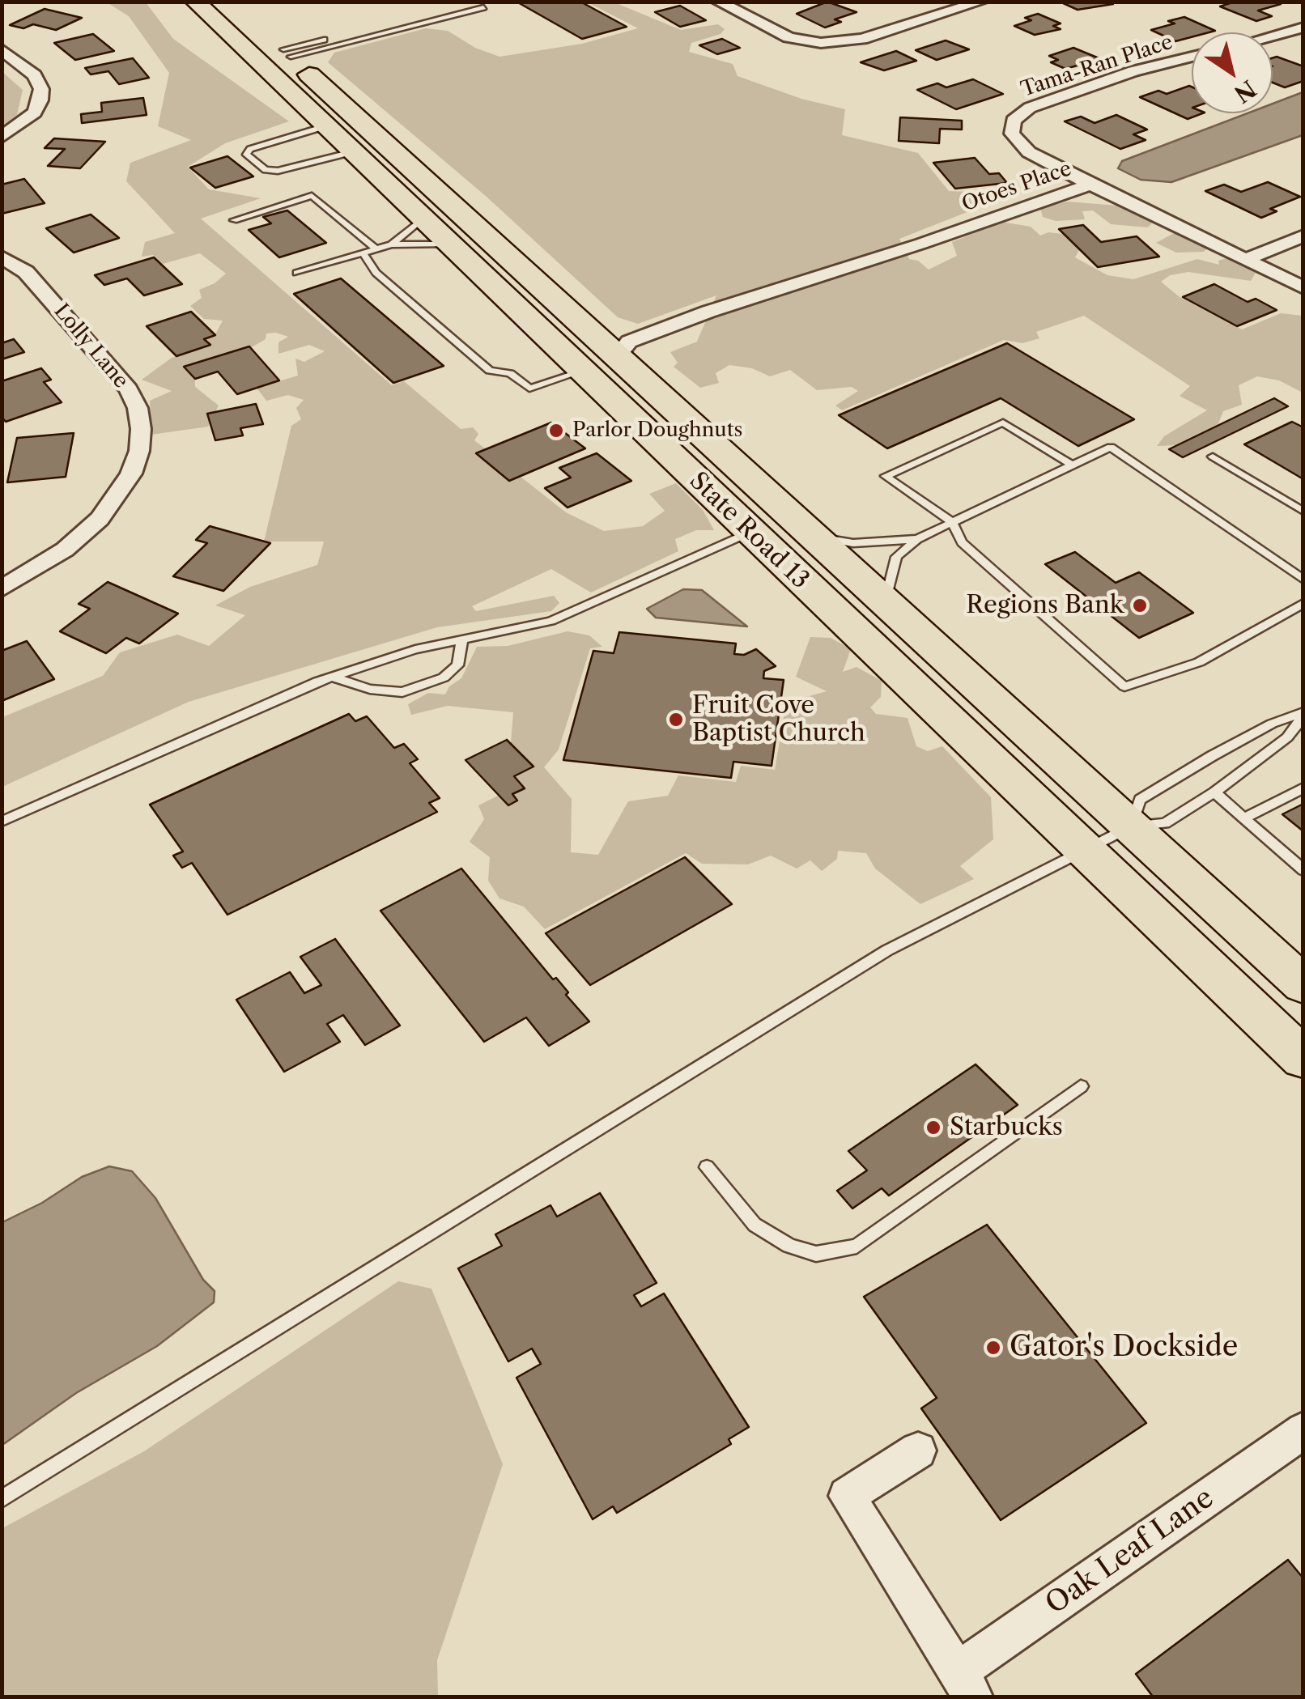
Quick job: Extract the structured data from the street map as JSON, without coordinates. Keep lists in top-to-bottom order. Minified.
{"streets":{"main road":["State Road 13"],"street":["Tama-Ran Place","Otoes Place","Lolly Lane","Oak Leaf Lane"]},"crossings":[["Tama-Ran Place","Otoes Place"],["Otoes Place","State Road 13"]],"places":["Parlor Doughnuts","Regions Bank","Fruit Cove Baptist Church","Starbucks","Gator's Dockside"],"north":"bottom right"}
